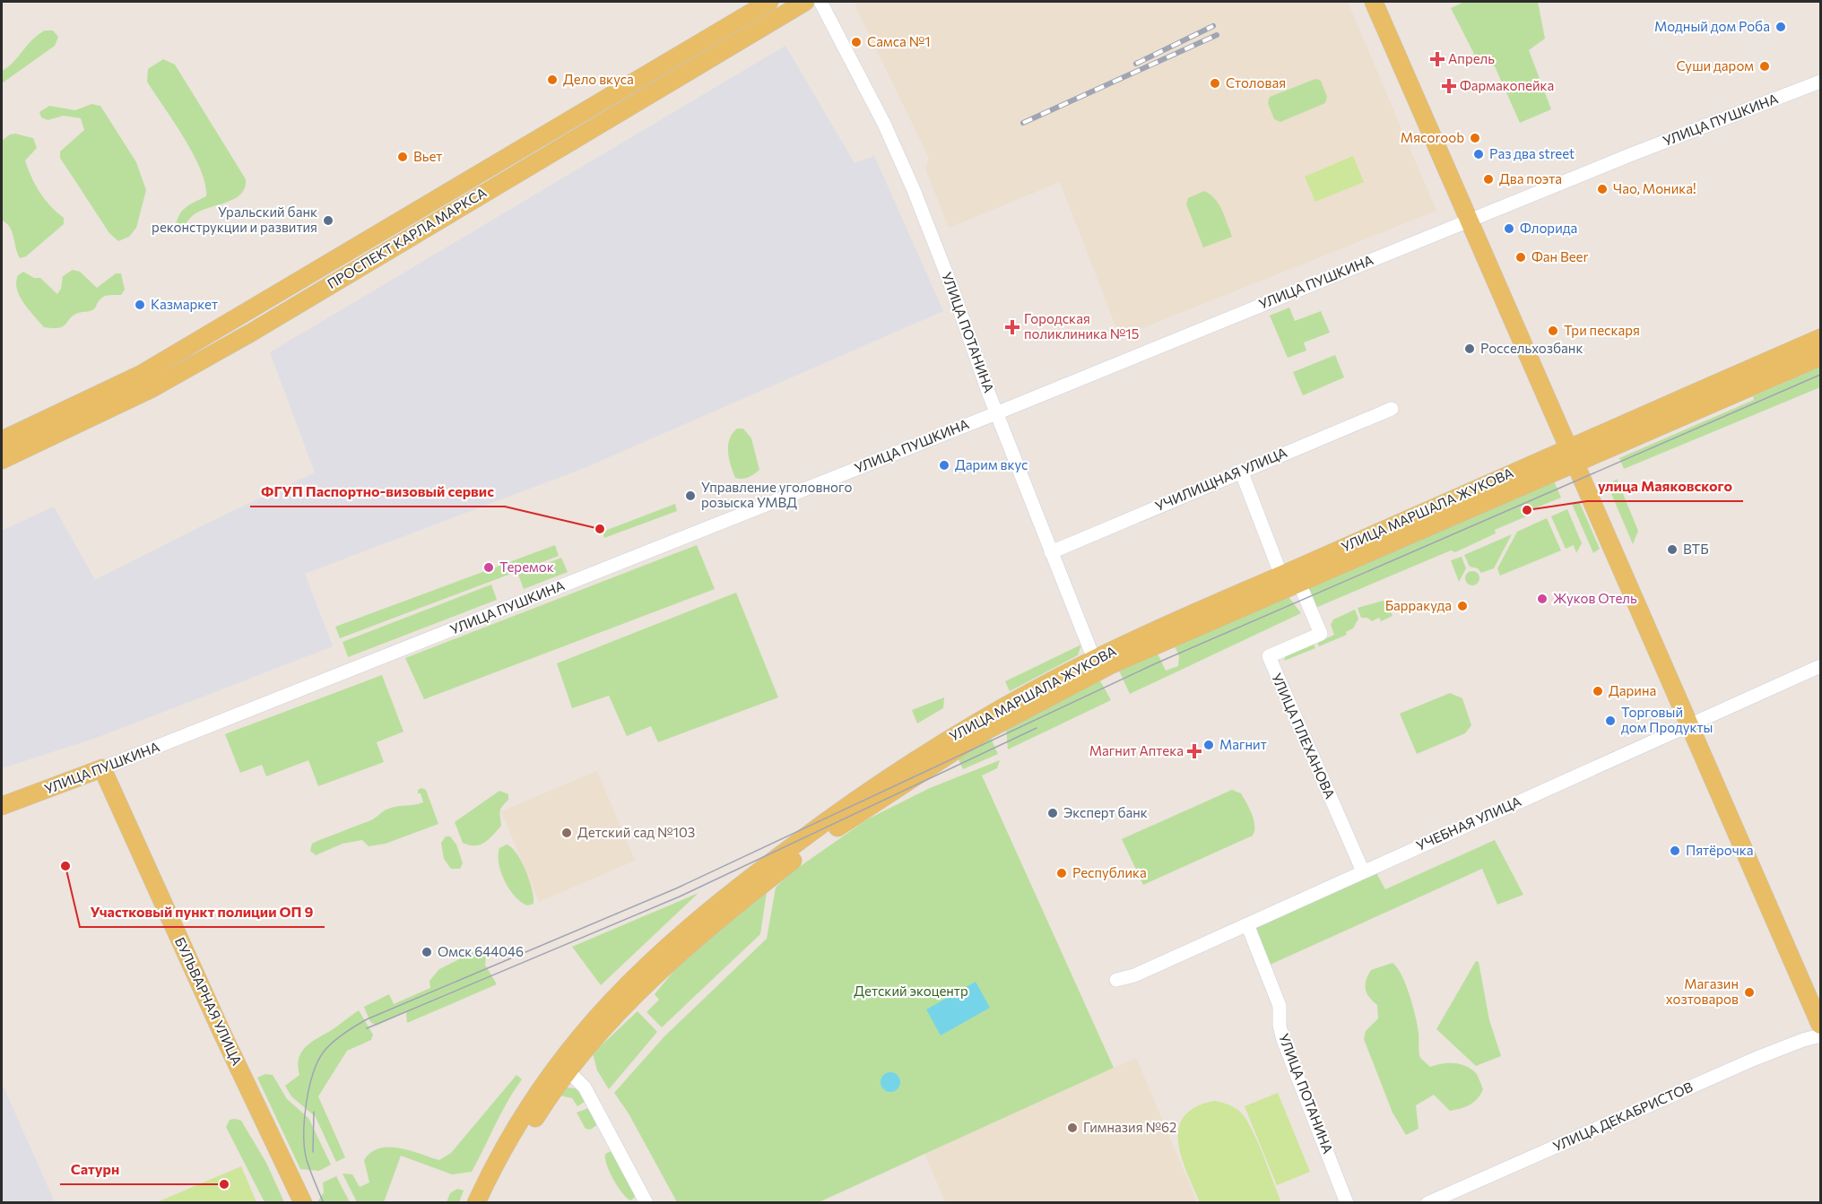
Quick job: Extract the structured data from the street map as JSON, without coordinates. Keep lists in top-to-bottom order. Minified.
{"streets":{"main road":["УЛИЦА ПУШКИНА","ПРОСПЕКТ КАРЛА МАРКСА","УЛИЦА МАРШАЛА ЖУКОВА","БУЛЬВАРНАЯ УЛИЦА"],"street":["УЛИЦА ПОТАНИНА","УЧИЛИЩНАЯ УЛИЦА","УЛИЦА ПЛЕХАНОВА","УЧЕБНАЯ УЛИЦА","УЛИЦА ДЕКАБРИСТОВ"]},"crossings":[["УЛИЦА ПУШКИНА","УЛИЦА ПОТАНИНА"],["УЛИЦА ПУШКИНА","БУЛЬВАРНАЯ УЛИЦА"],["УЛИЦА ПОТАНИНА","УЧИЛИЩНАЯ УЛИЦА"],["УЛИЦА ПОТАНИНА","УЛИЦА МАРШАЛА ЖУКОВА"],["УЛИЦА ПОТАНИНА","УЧЕБНАЯ УЛИЦА"],["УЛИЦА МАРШАЛА ЖУКОВА","УЛИЦА ПЛЕХАНОВА"],["УЛИЦА ПЛЕХАНОВА","УЧЕБНАЯ УЛИЦА"]],"parks":["Детский экоцентр"],"places":{"other":["Модный дом Роба","Самса №1","Суши даром","Дело вкуса","Столовая","Мясоroob","Раз два street","Вьет","Два поэта","Чао, Моника!","Уральский банк реконструкции и развития","Флорида","Фан Beer","Казмаркет","Три пескаря","Россельхозбанк","Дарим вкус","Управление уголовного розыска УМВД","улица Маяковского","ФГУП Паспортно-визовый сервис","ВТБ","Теремок","Жуков Отель","Барракуда","Дарина","Торговый дом Продукты","Магнит","Эксперт банк","Детский сад №103","Пятёрочка","Участковый пункт полиции ОП 9","Республика","Омск 644046","Магазин хозтоваров","Гимназия №62","Сатурн"],"health":["Апрель","Фармакопейка","Городская поликлиника №15","Магнит Аптека"]}}
